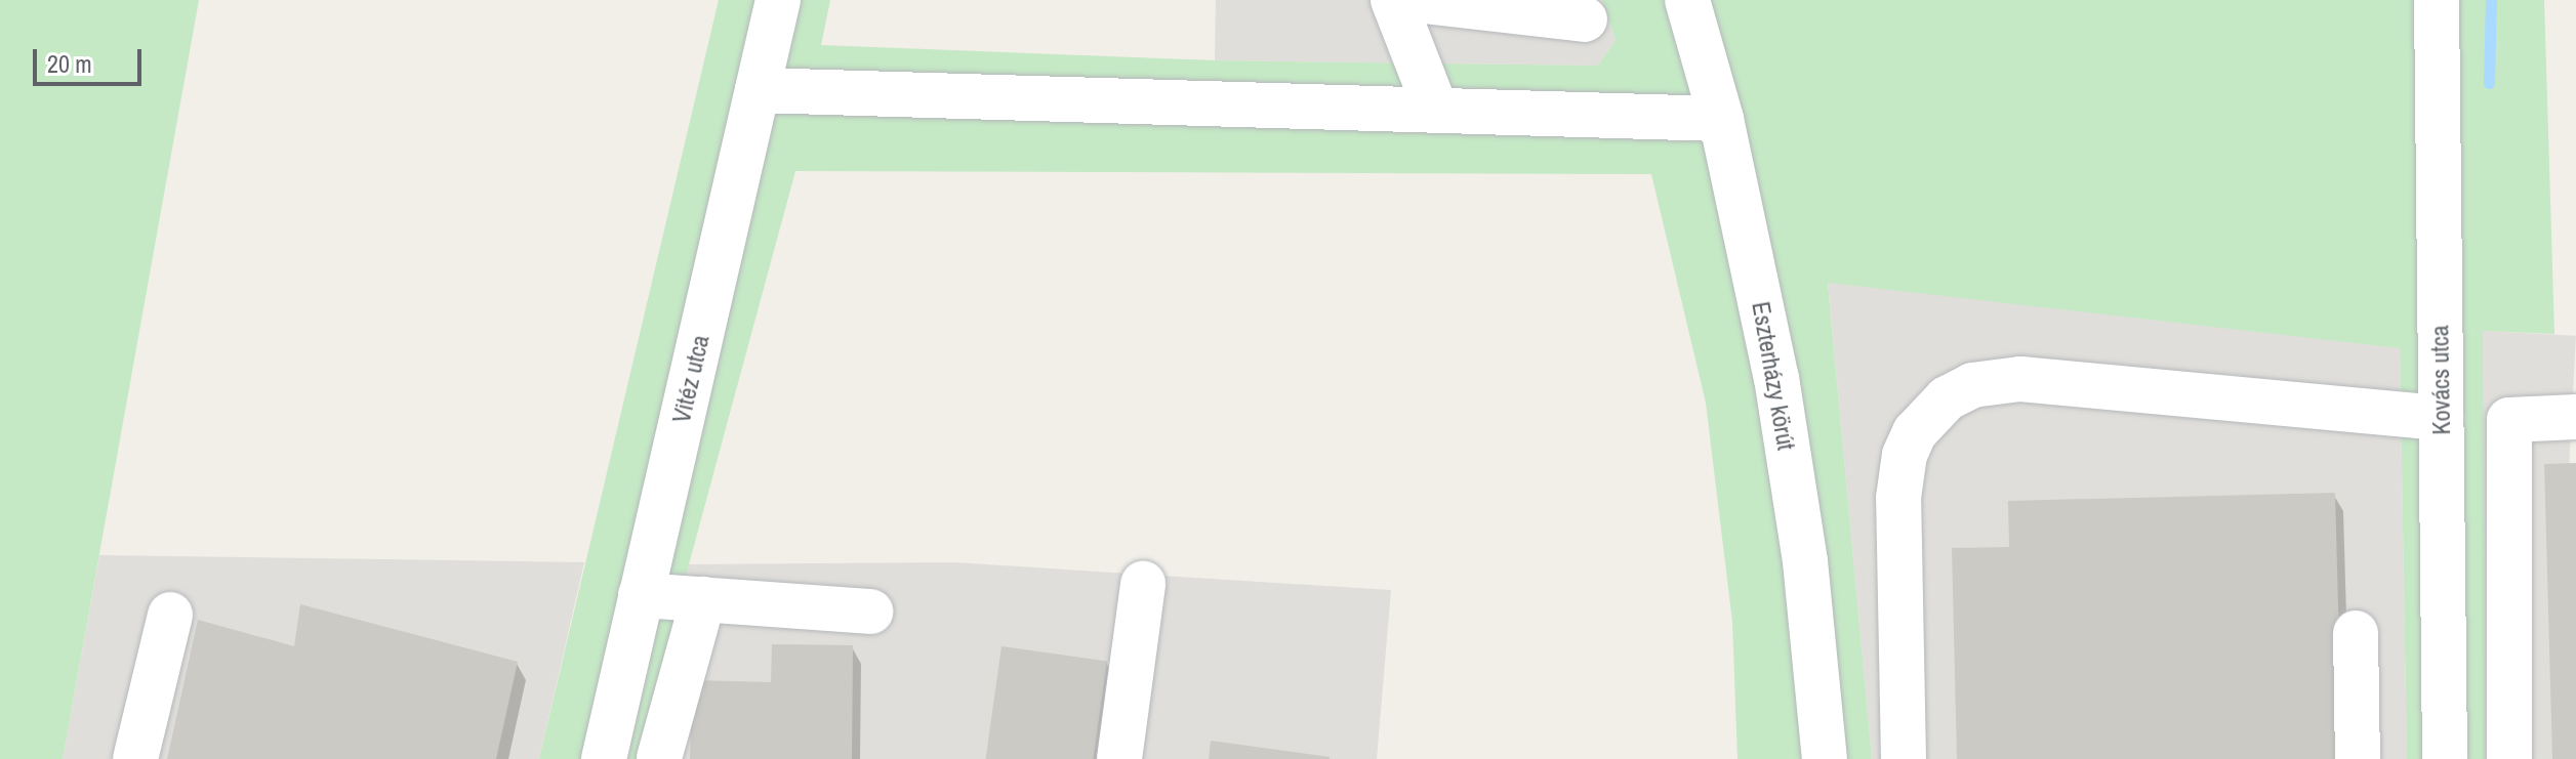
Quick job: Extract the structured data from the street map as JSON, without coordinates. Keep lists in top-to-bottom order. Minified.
{"streets":{"street":["Eszterházy körút","Vitéz utca","Kovács utca"]},"scale_bar":"20 m"}
